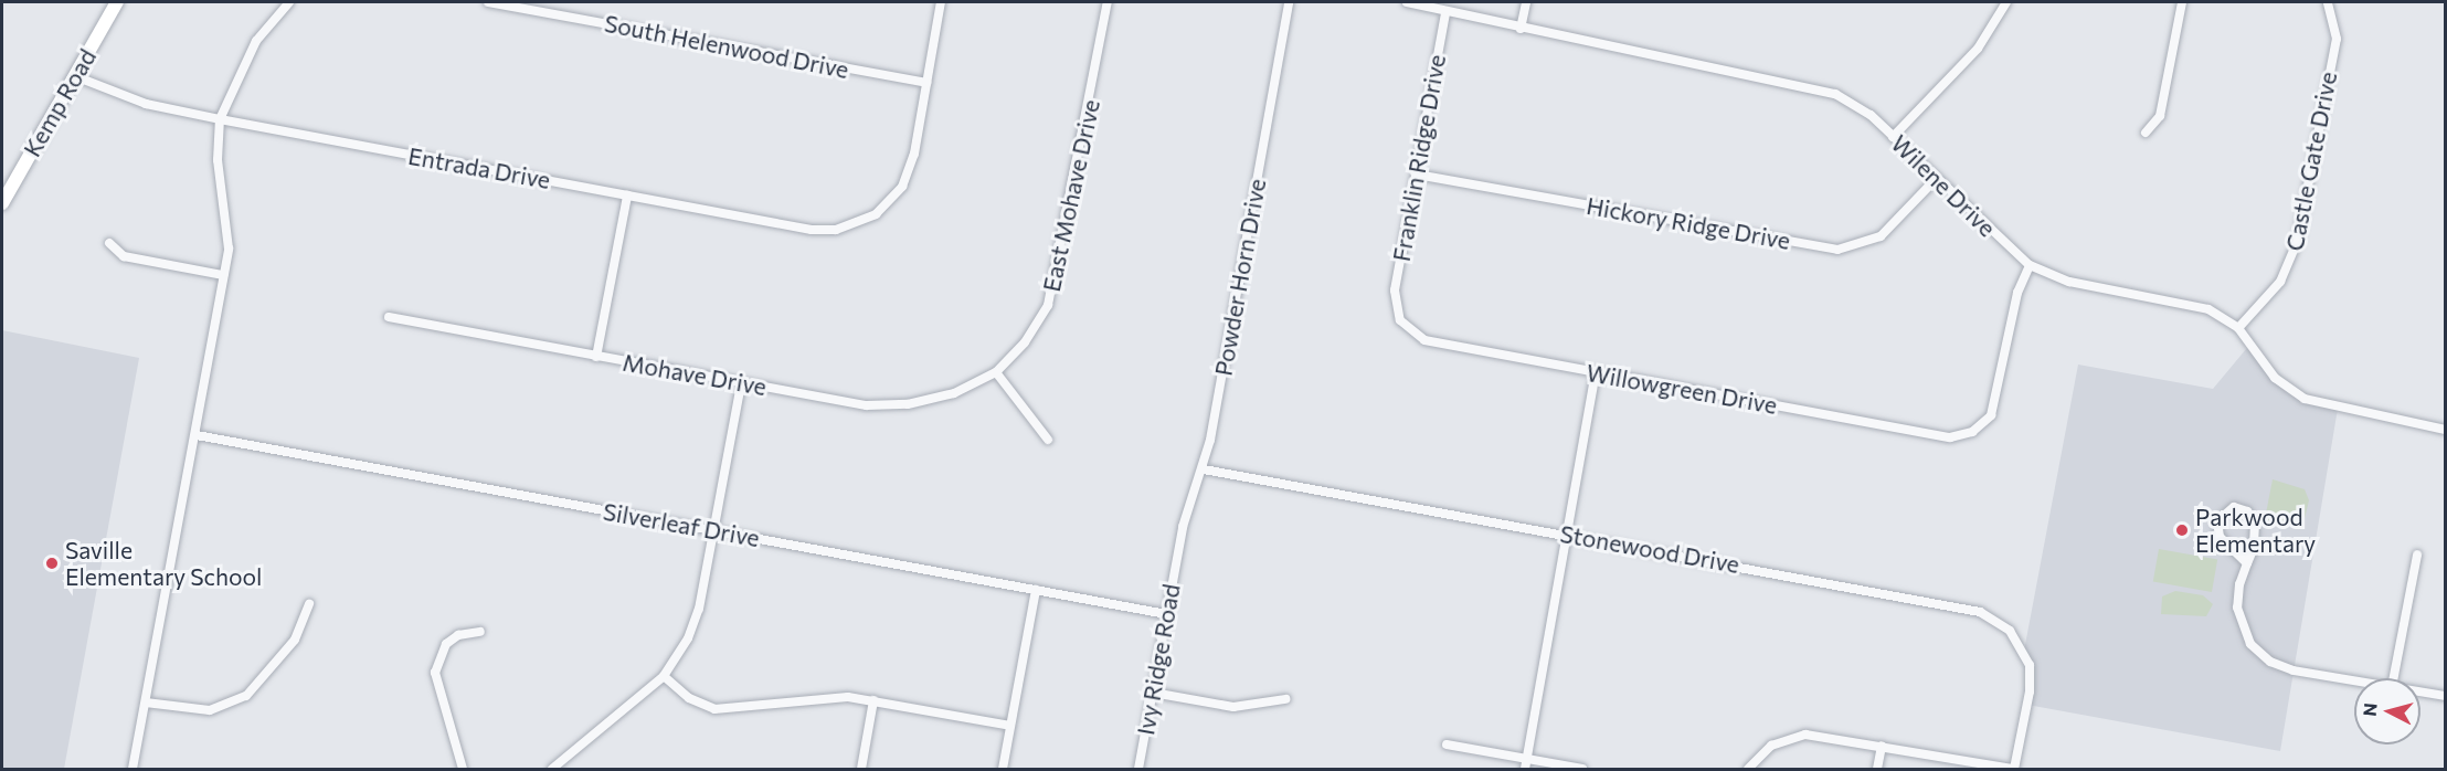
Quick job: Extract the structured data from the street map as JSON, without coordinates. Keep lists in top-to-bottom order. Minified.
{"streets":{"main road":["Kemp Road"],"street":["South Helenwood Drive","Franklin Ridge Drive","Castle Gate Drive","Entrada Drive","Wilene Drive","East Mohave Drive","Hickory Ridge Drive","Powder Horn Drive","Mohave Drive","Willowgreen Drive","Silverleaf Drive","Stonewood Drive","Ivy Ridge Road"]},"crossings":[["South Helenwood Drive","Entrada Drive"],["Kemp Road","Entrada Drive"],["Franklin Ridge Drive","Wilene Drive"],["Franklin Ridge Drive","Hickory Ridge Drive"],["Franklin Ridge Drive","Willowgreen Drive"],["Castle Gate Drive","Wilene Drive"],["Wilene Drive","Hickory Ridge Drive"],["Wilene Drive","Willowgreen Drive"],["East Mohave Drive","Mohave Drive"],["Powder Horn Drive","Stonewood Drive"],["Powder Horn Drive","Ivy Ridge Road"],["Silverleaf Drive","Ivy Ridge Road"]],"places":["Parkwood Elementary","Saville Elementary School"],"north":"left"}
